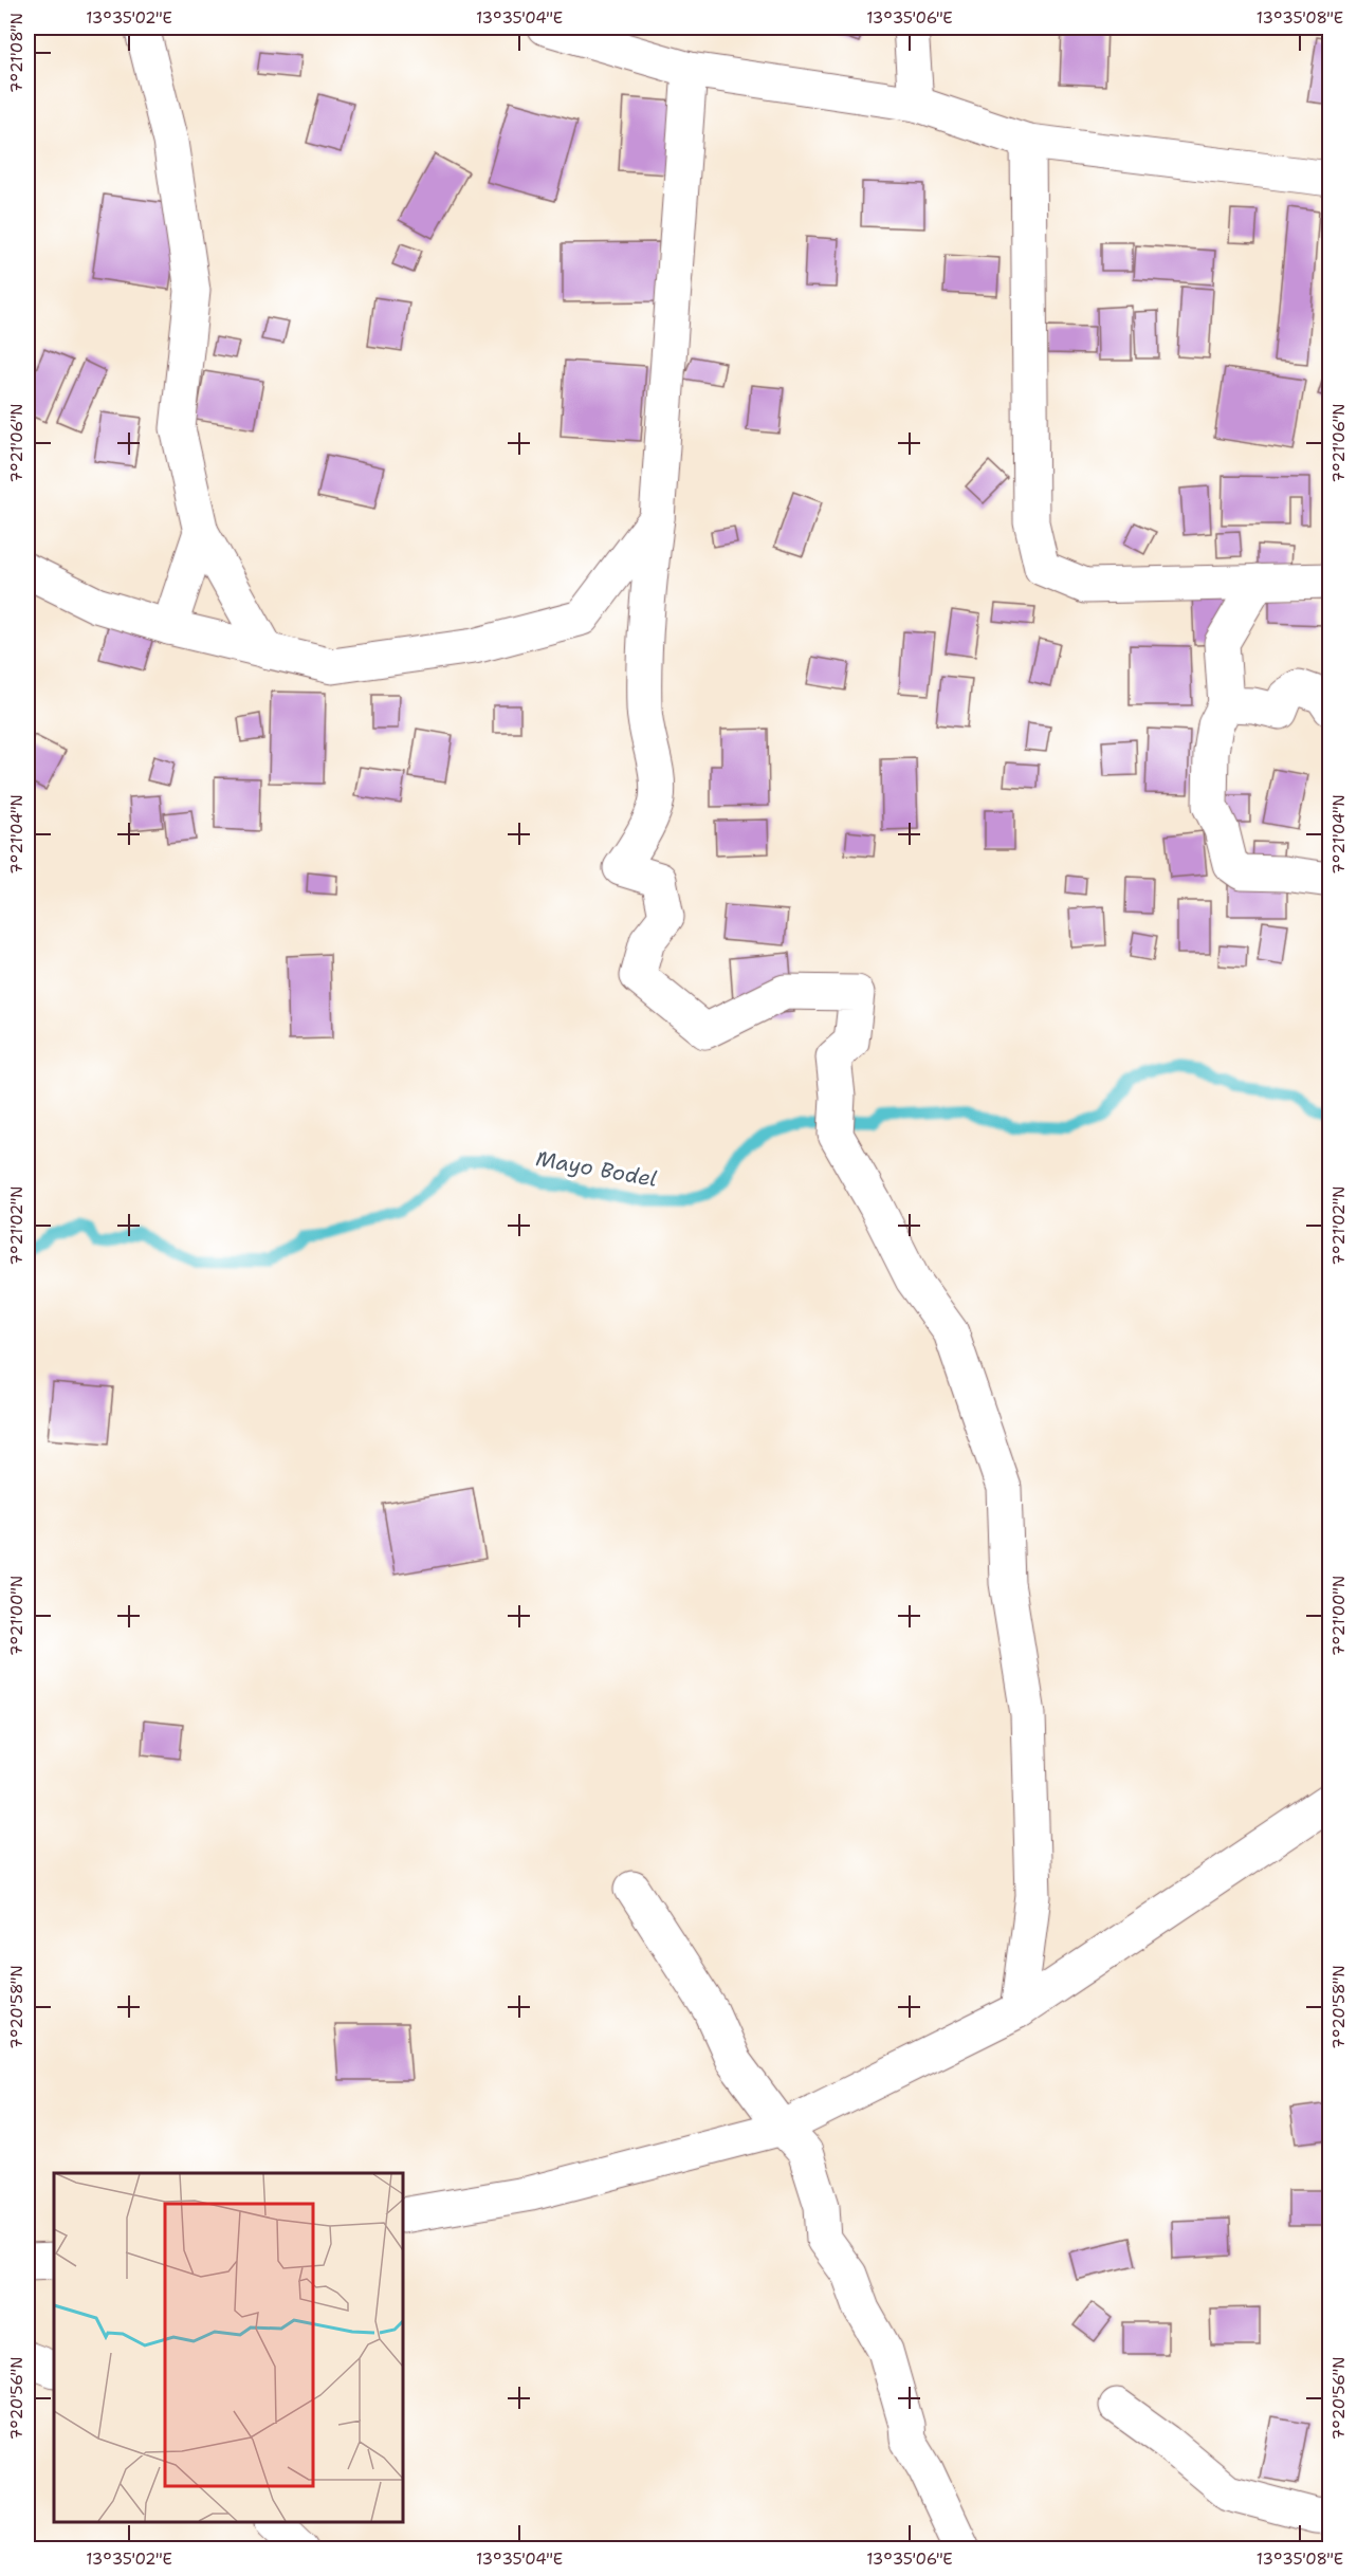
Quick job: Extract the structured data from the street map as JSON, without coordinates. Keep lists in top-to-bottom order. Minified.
{"water":["Mayo Bodel"],"coordinates":["13°35'02\"E","13°35'04\"E","13°35'06\"E","13°35'08\"E","7°21'08\"N","7°21'06\"N","7°21'04\"N","7°21'02\"N","7°21'00\"N","7°20'58\"N","7°20'56\"N"]}
